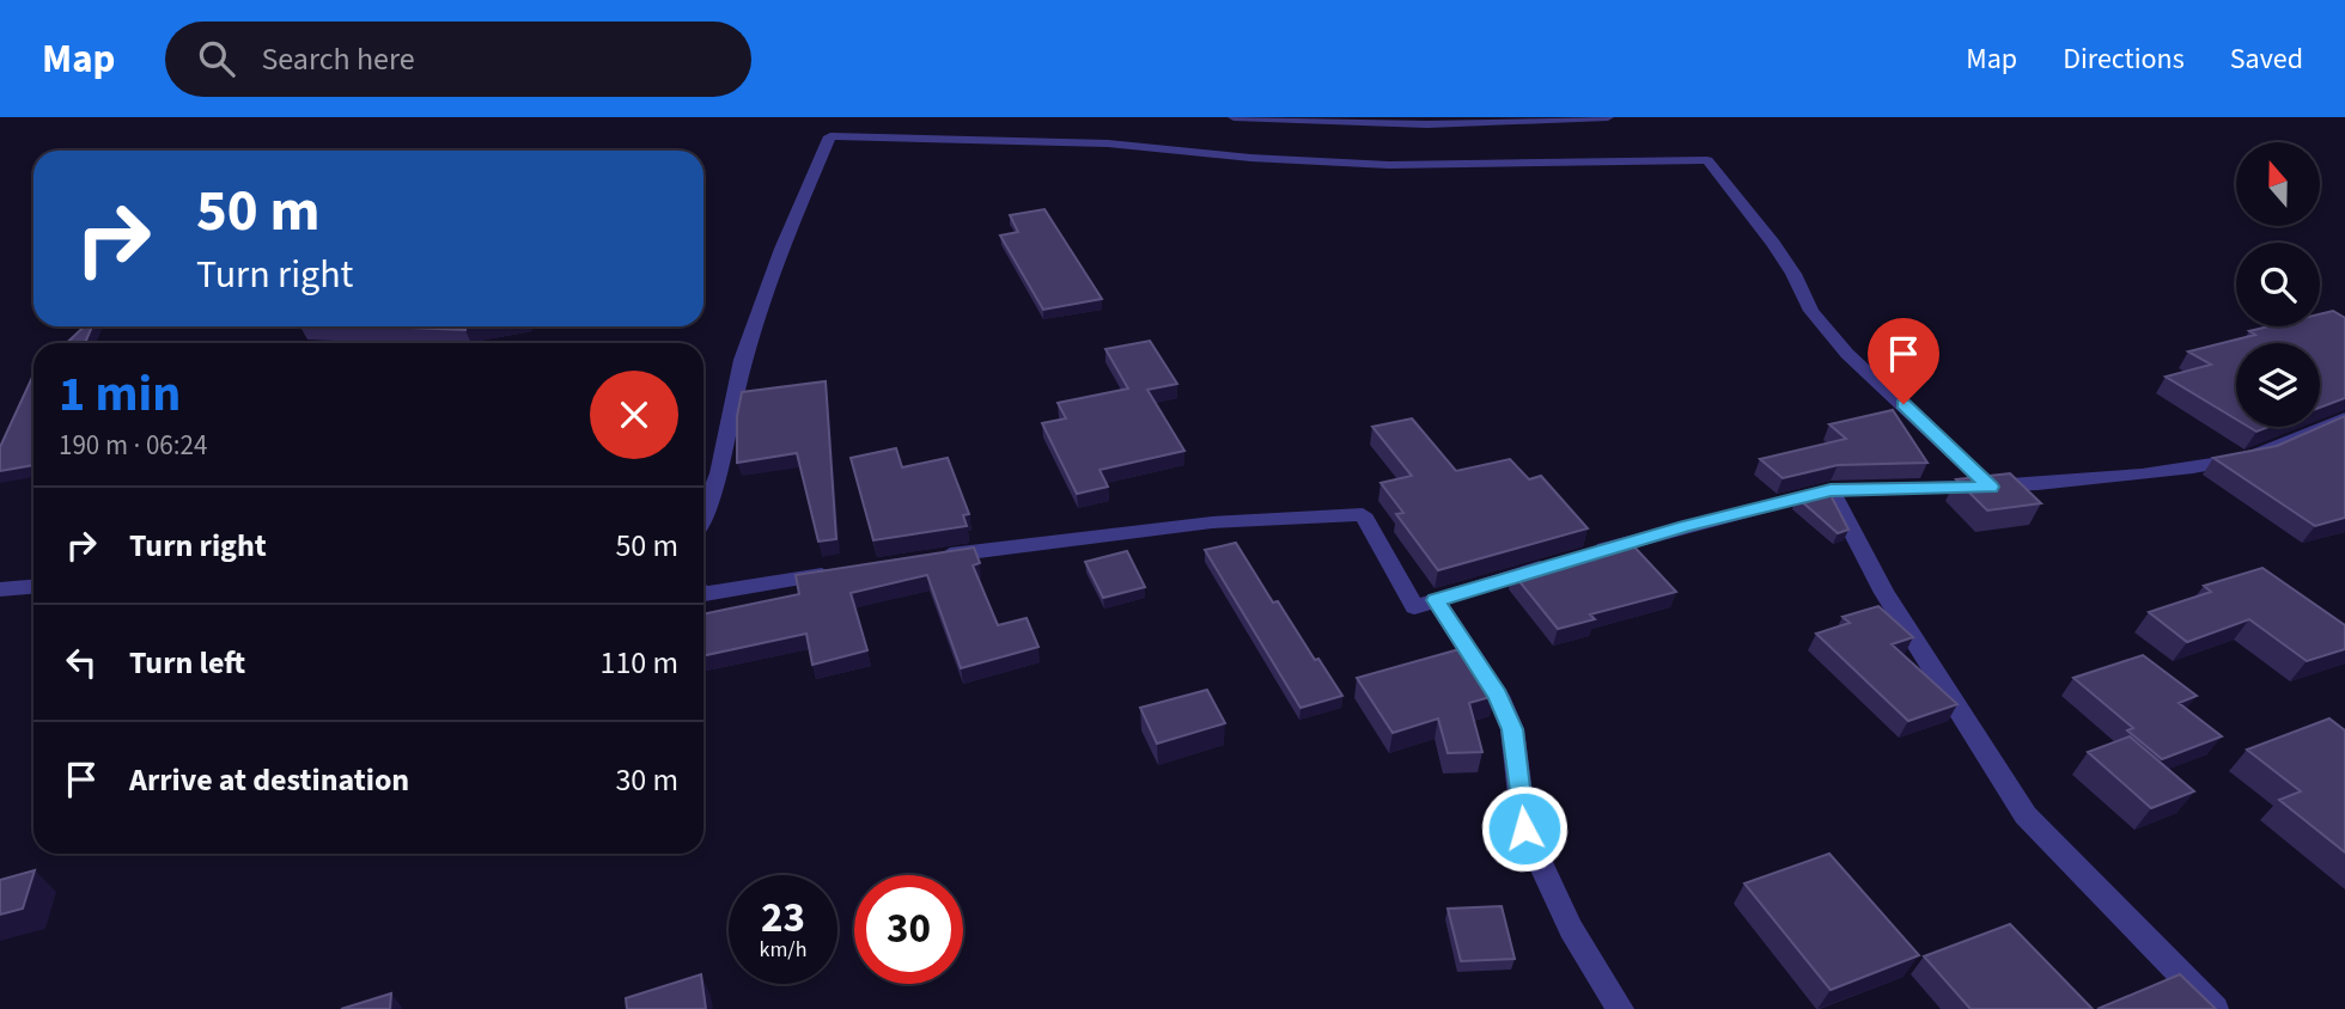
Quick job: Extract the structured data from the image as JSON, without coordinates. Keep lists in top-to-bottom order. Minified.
{"north":"top","page":{"header":"Map","search":"Search here","nav":["Map","Directions","Saved"],"turn":["50 m","Turn right"],"heading":["1 min","190 m · 06:24"],"list":[{"name":"Turn right","value":"50 m"},{"name":"Turn left","value":"110 m"},{"name":"Arrive at destination","value":"30 m"}],"speed":"23 km/h","limit":"30"}}
